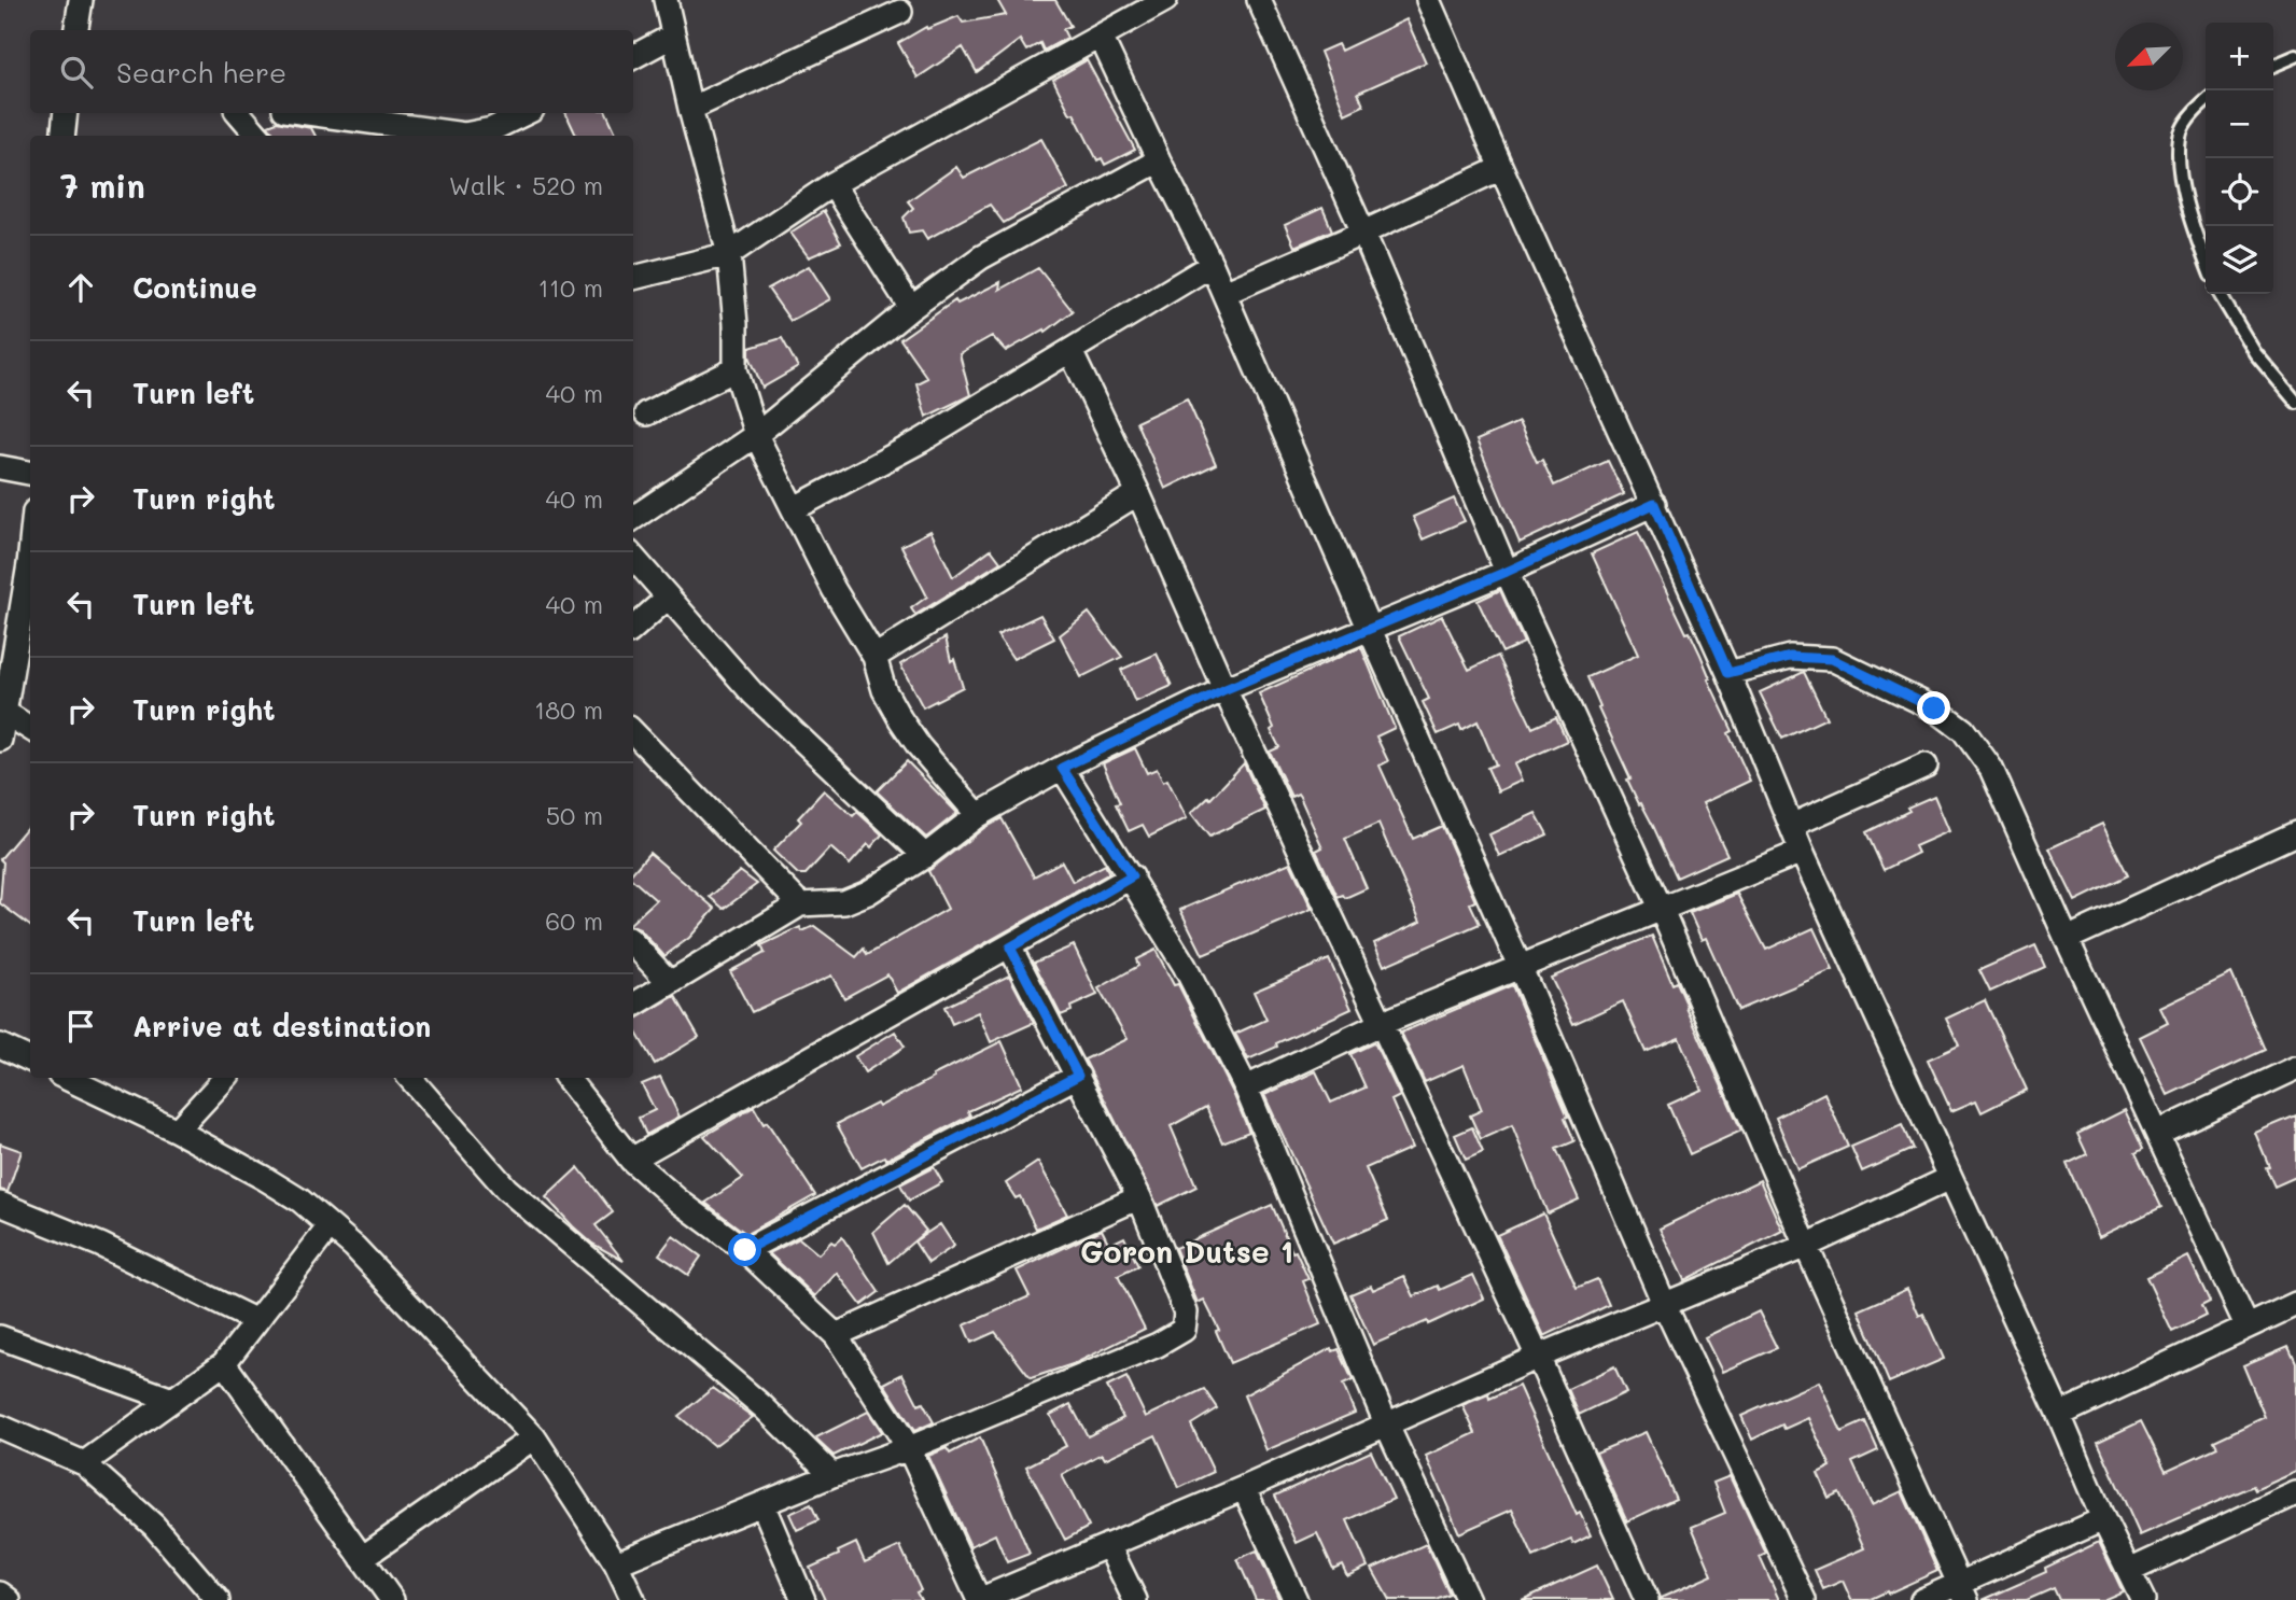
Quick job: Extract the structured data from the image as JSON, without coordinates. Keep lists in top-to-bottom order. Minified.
{"districts":["Goron Dutse 1"],"north":"bottom left","page":{"map_buttons":["+","−"],"search":"Search here","heading":["7 min","Walk · 520 m"],"list":[["Continue","110 m"],["Turn left","40 m"],["Turn right","40 m"],["Turn left","40 m"],["Turn right","180 m"],["Turn right","50 m"],["Turn left","60 m"],"Arrive at destination"]}}
